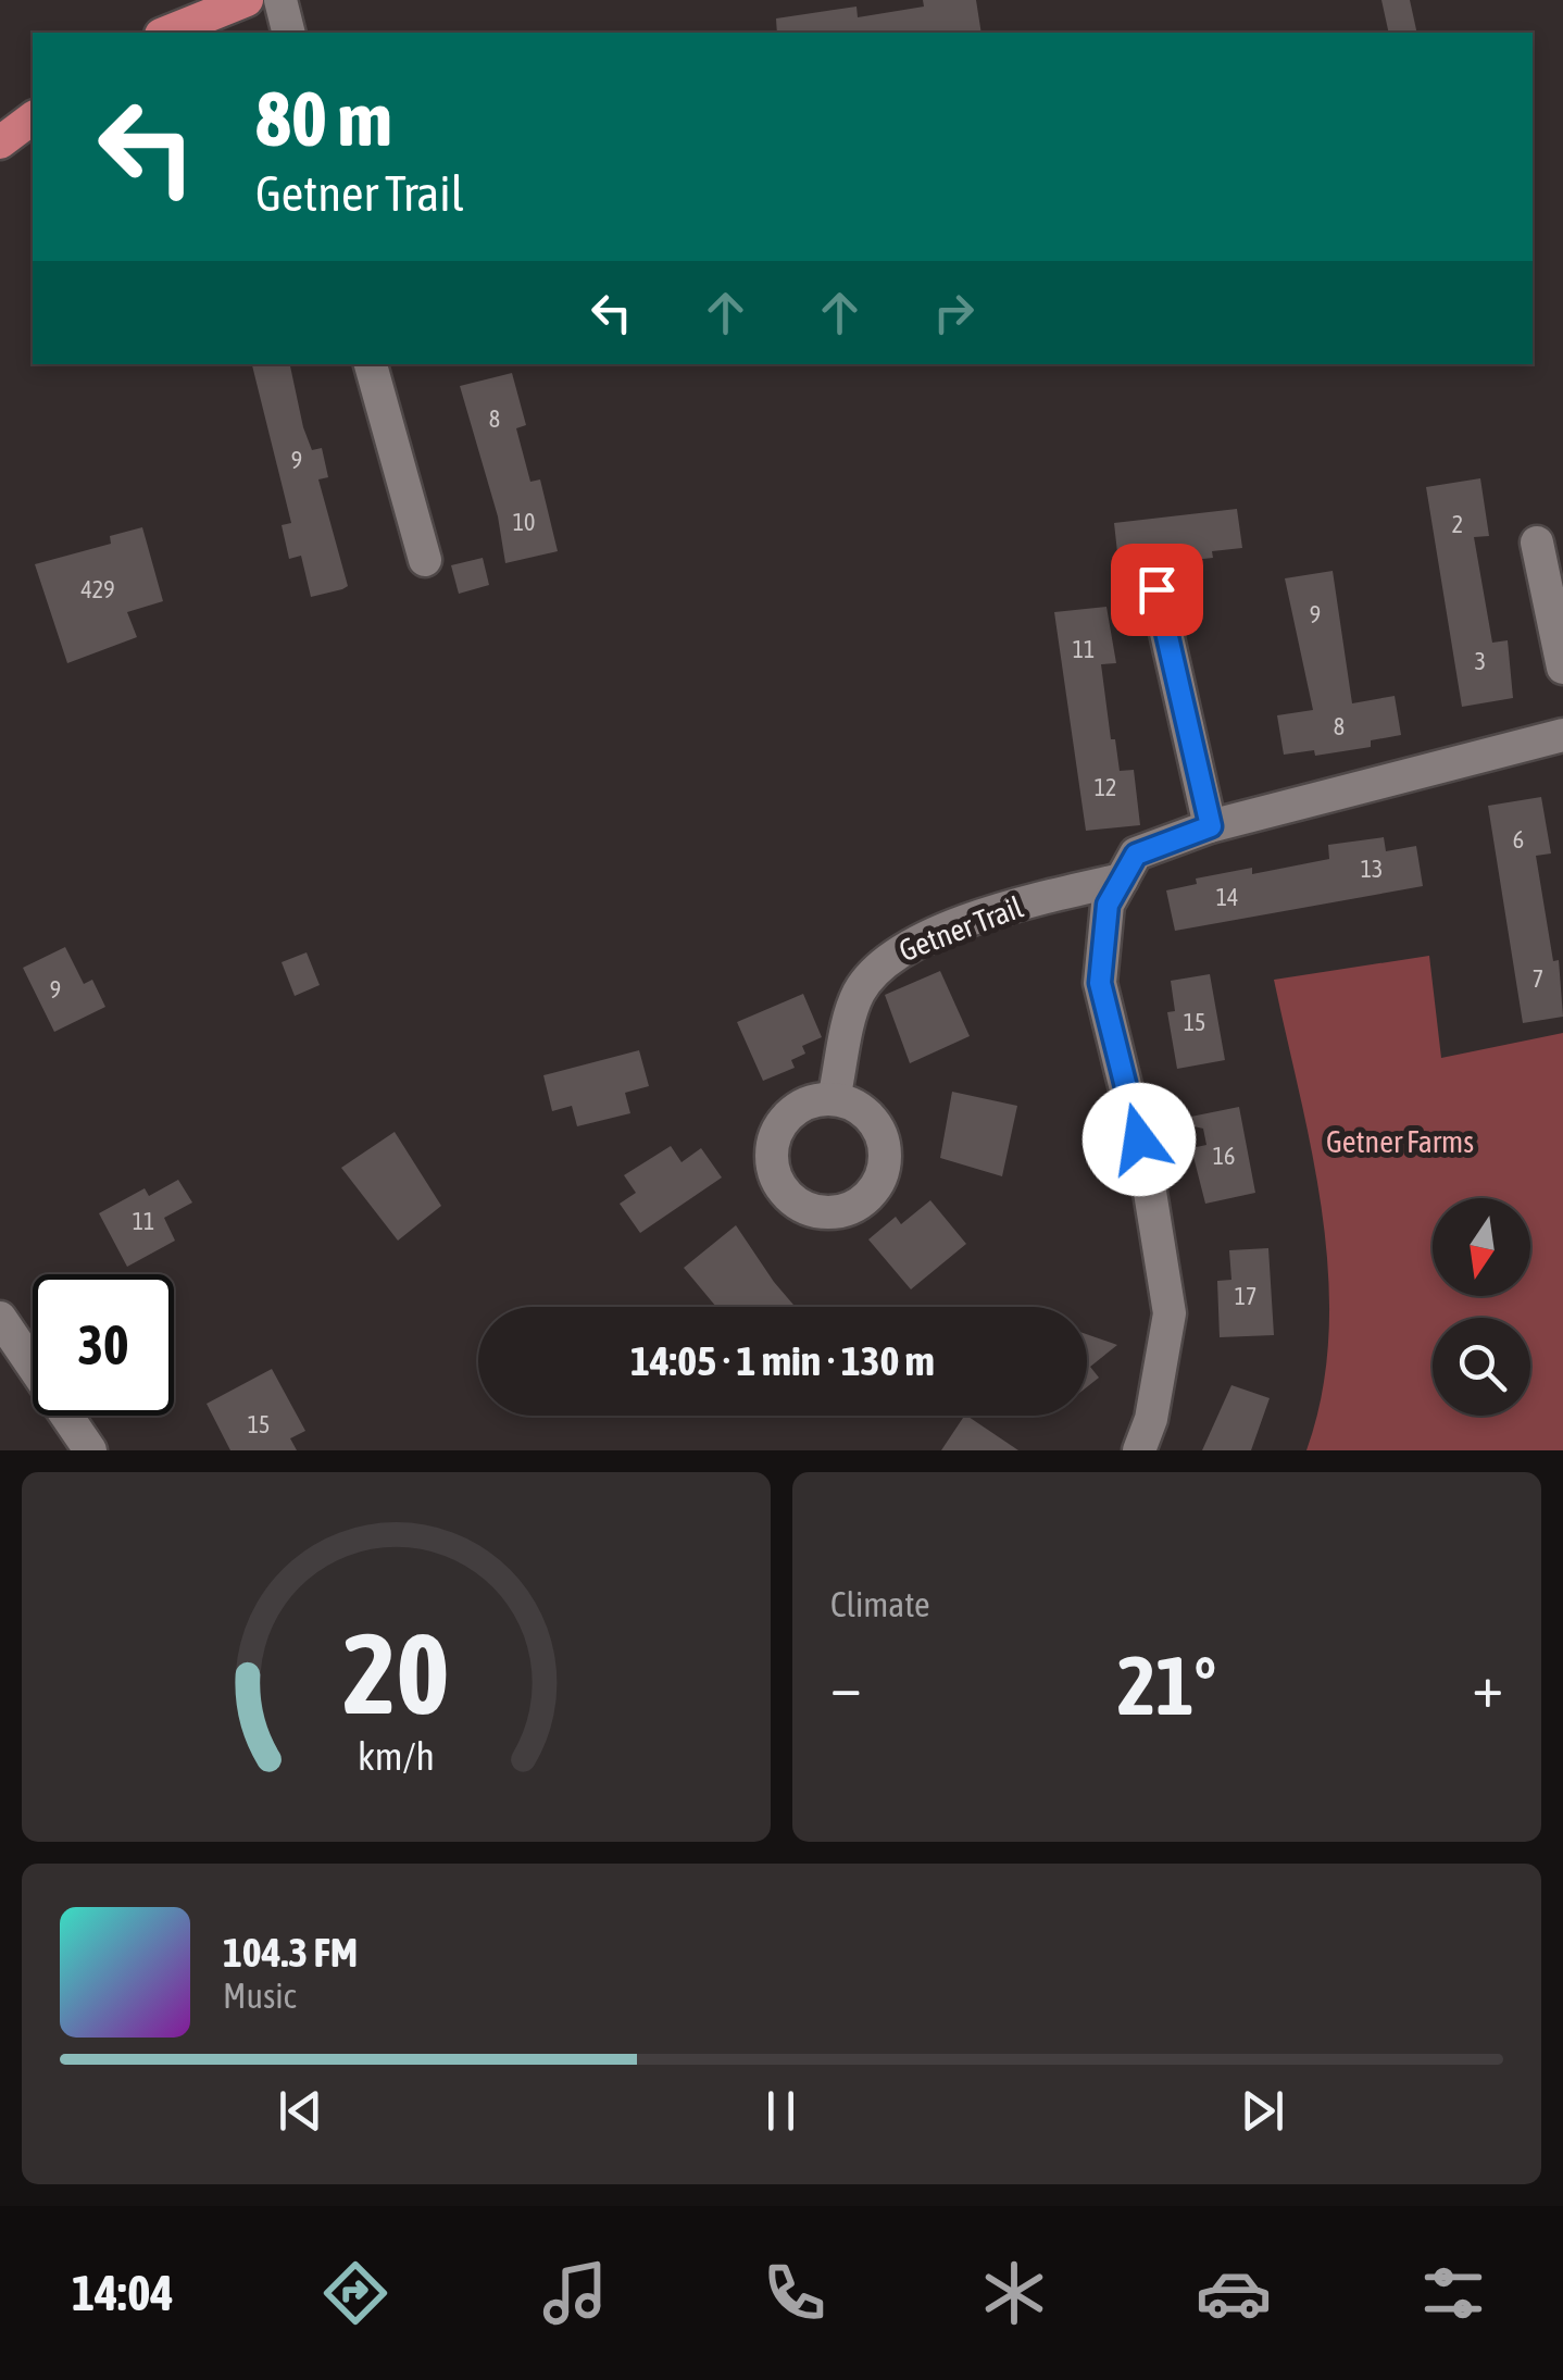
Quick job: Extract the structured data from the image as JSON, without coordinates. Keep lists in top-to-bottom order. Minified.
{"streets":{"street":["Getner Trail"]},"parks":["Getner Farms"],"house_numbers":["8","9","10","2","429","9","11","3","8","12","6","13","14","7","9","15","16","11","17","15"],"north":"bottom","page":{"turn":["80 m","Getner Trail"],"limit":"30","trip":"14:05 · 1 min · 130 m","tile":"Climate","heat":["−","21°","+"],"song":["104.3 FM","Music"],"tabs":"14:04","gauge":["20","km/h"]}}
